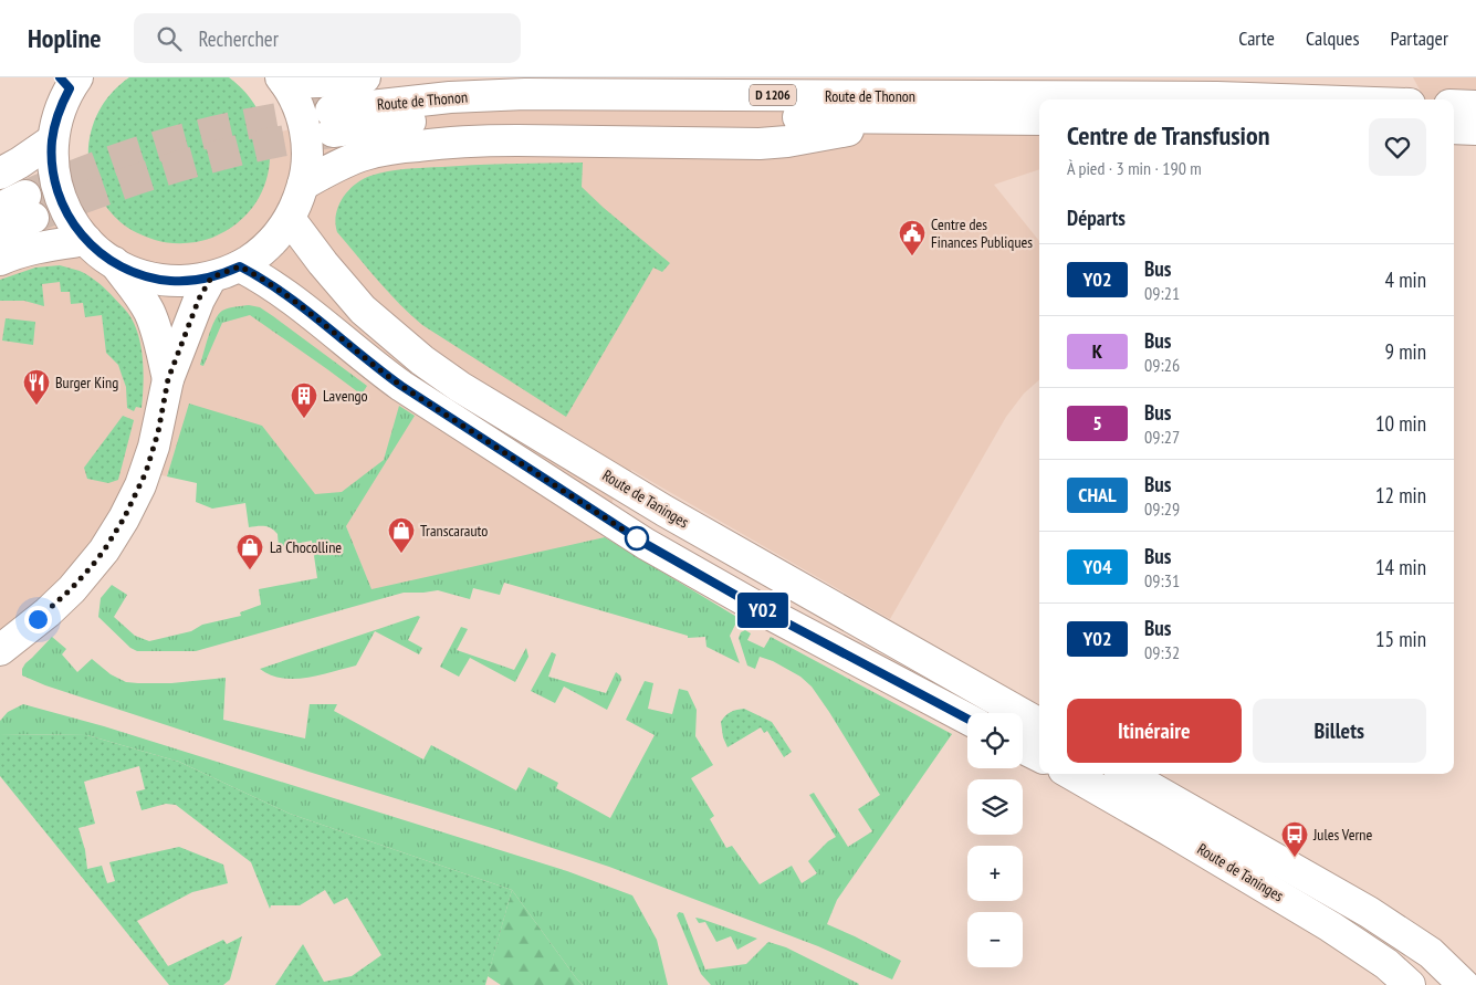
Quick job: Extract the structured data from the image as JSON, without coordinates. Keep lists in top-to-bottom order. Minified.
{"streets":{"main road":["D 1206","Route de Thonon","Route de Taninges"]},"places":{"public building":["Centre des Finances Publiques"],"restaurant":["Burger King"],"building":["Lavengo"],"shop":["Transcarauto","La Chocolline"],"bus stop":["Jules Verne"]},"lines":["bus line Y02"],"page":{"header":"Hopline","search":"Rechercher","nav":["Carte","Calques","Partager"],"on_map":"Y02","heading":[["Centre de Transfusion","À pied · 3 min · 190 m"],"Départs"],"list":[{"mark":"Y02","name":"Bus","note":"09:21","value":"4 min"},{"mark":"K","name":"Bus","note":"09:26","value":"9 min"},{"mark":"5","name":"Bus","note":"09:27","value":"10 min"},{"mark":"CHAL","name":"Bus","note":"09:29","value":"12 min"},{"mark":"Y04","name":"Bus","note":"09:31","value":"14 min"},{"mark":"Y02","name":"Bus","note":"09:32","value":"15 min"}],"buttons":["Itinéraire","Billets"],"map_buttons":["+","−"]}}
